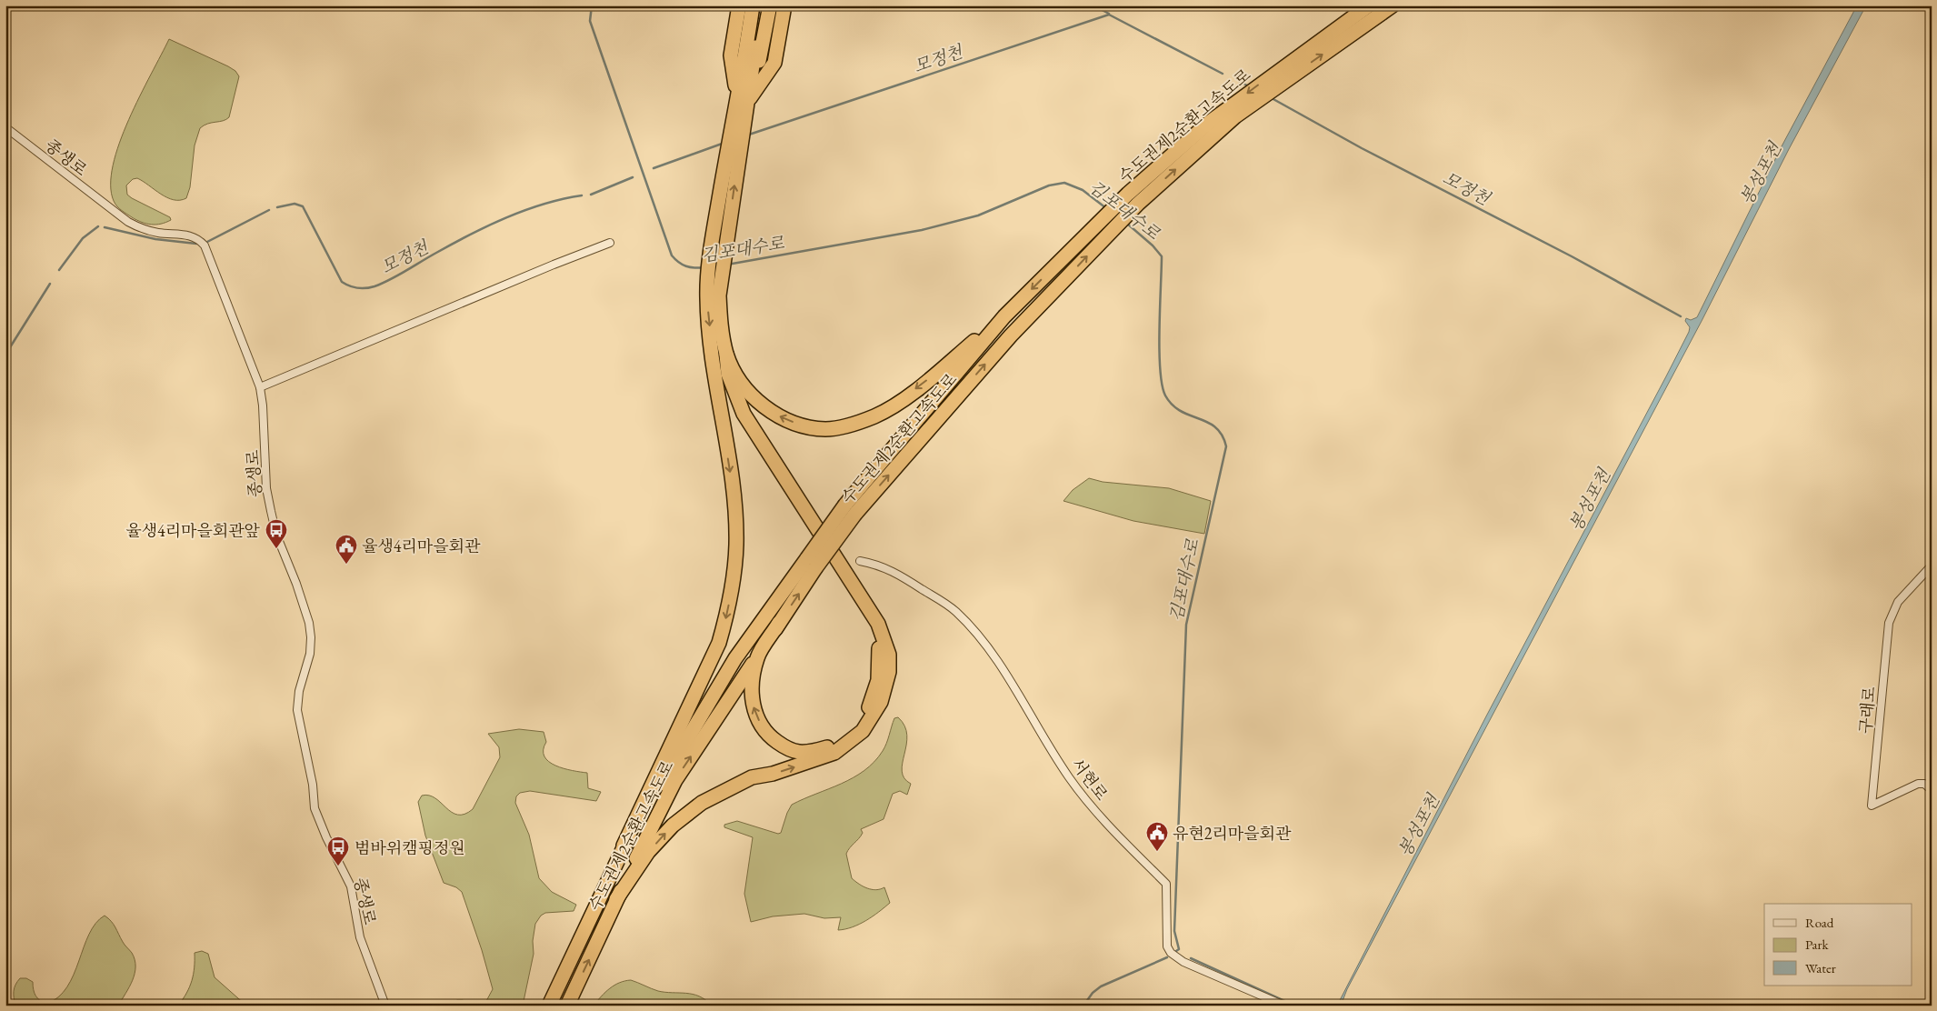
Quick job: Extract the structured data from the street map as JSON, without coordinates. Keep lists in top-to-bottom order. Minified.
{"streets":{"highway":["수도권제2순환고속도로"],"street":["종생로","구래로","서현로"]},"water":["모정천","봉성포천","김포대수로"],"places":{"bus stop":["율생4리마을회관앞","범바위캠핑정원"],"public building":["율생4리마을회관","유현2리마을회관"]},"legend":["Road","Park","Water"]}
